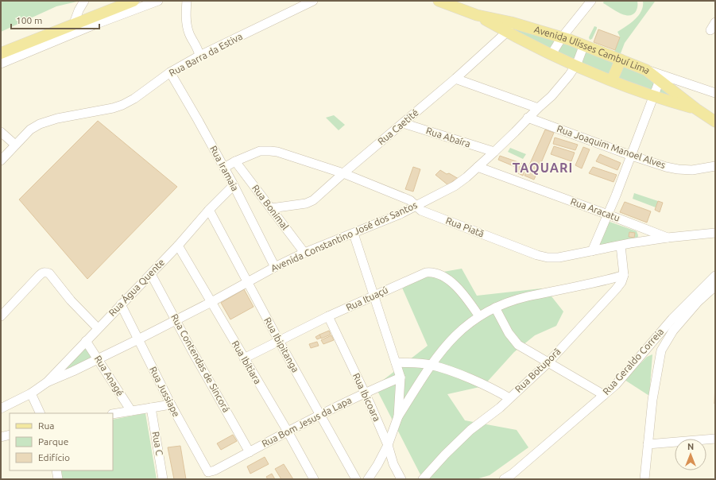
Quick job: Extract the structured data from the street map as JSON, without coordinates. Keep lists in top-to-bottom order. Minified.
{"streets":{"main road":["Avenida Ulisses Cambuí Lima"],"street":["Rua Barra da Estiva","Rua Caetité","Rua Abaíra","Rua Joaquim Manoel Alves","Rua Iramaia","Rua Bonimal","Rua Aracatu","Rua Piatã","Avenida Constantino José dos Santos","Rua Água Quente","Rua Ituaçú","Rua Ibipitanga","Rua Geraldo Correia","Rua Ibitiara","Rua Contendas de Sincorá","Rua Botuporã","Rua Anagé","Rua Jussiape","Rua Ibicoara","Rua Bom Jesus da Lapa","Rua C"]},"crossings":[["Avenida Ulisses Cambuí Lima","Rua Caetité"],["Avenida Ulisses Cambuí Lima","Avenida Constantino José dos Santos"],["Rua Barra da Estiva","Rua Iramaia"],["Rua Caetité","Rua Abaíra"],["Rua Caetité","Rua Bonimal"],["Rua Caetité","Rua Piatã"],["Rua Abaíra","Avenida Constantino José dos Santos"],["Rua Joaquim Manoel Alves","Avenida Constantino José dos Santos"],["Rua Iramaia","Rua Piatã"],["Rua Iramaia","Avenida Constantino José dos Santos"],["Rua Iramaia","Rua Água Quente"],["Rua Bonimal","Rua Piatã"],["Rua Bonimal","Avenida Constantino José dos Santos"],["Rua Aracatu","Rua Piatã"],["Rua Aracatu","Avenida Constantino José dos Santos"],["Rua Piatã","Avenida Constantino José dos Santos"],["Avenida Constantino José dos Santos","Rua Água Quente"],["Avenida Constantino José dos Santos","Rua Ibipitanga"],["Avenida Constantino José dos Santos","Rua Ibitiara"],["Avenida Constantino José dos Santos","Rua Contendas de Sincorá"],["Avenida Constantino José dos Santos","Rua Anagé"],["Avenida Constantino José dos Santos","Rua Jussiape"],["Rua Água Quente","Rua Ibipitanga"],["Rua Água Quente","Rua Ibitiara"],["Rua Água Quente","Rua Contendas de Sincorá"],["Rua Água Quente","Rua Anagé"],["Rua Água Quente","Rua Jussiape"],["Rua Ituaçú","Rua Ibipitanga"],["Rua Ituaçú","Rua Ibitiara"],["Rua Ituaçú","Rua Ibicoara"],["Rua Ibipitanga","Rua Bom Jesus da Lapa"],["Rua Ibitiara","Rua Bom Jesus da Lapa"],["Rua Contendas de Sincorá","Rua Bom Jesus da Lapa"],["Rua Jussiape","Rua Bom Jesus da Lapa"],["Rua Ibicoara","Rua Bom Jesus da Lapa"]],"districts":["TAQUARI"],"legend":["Rua","Parque","Edifício"],"scale_bar":"100 m","north":"top"}
